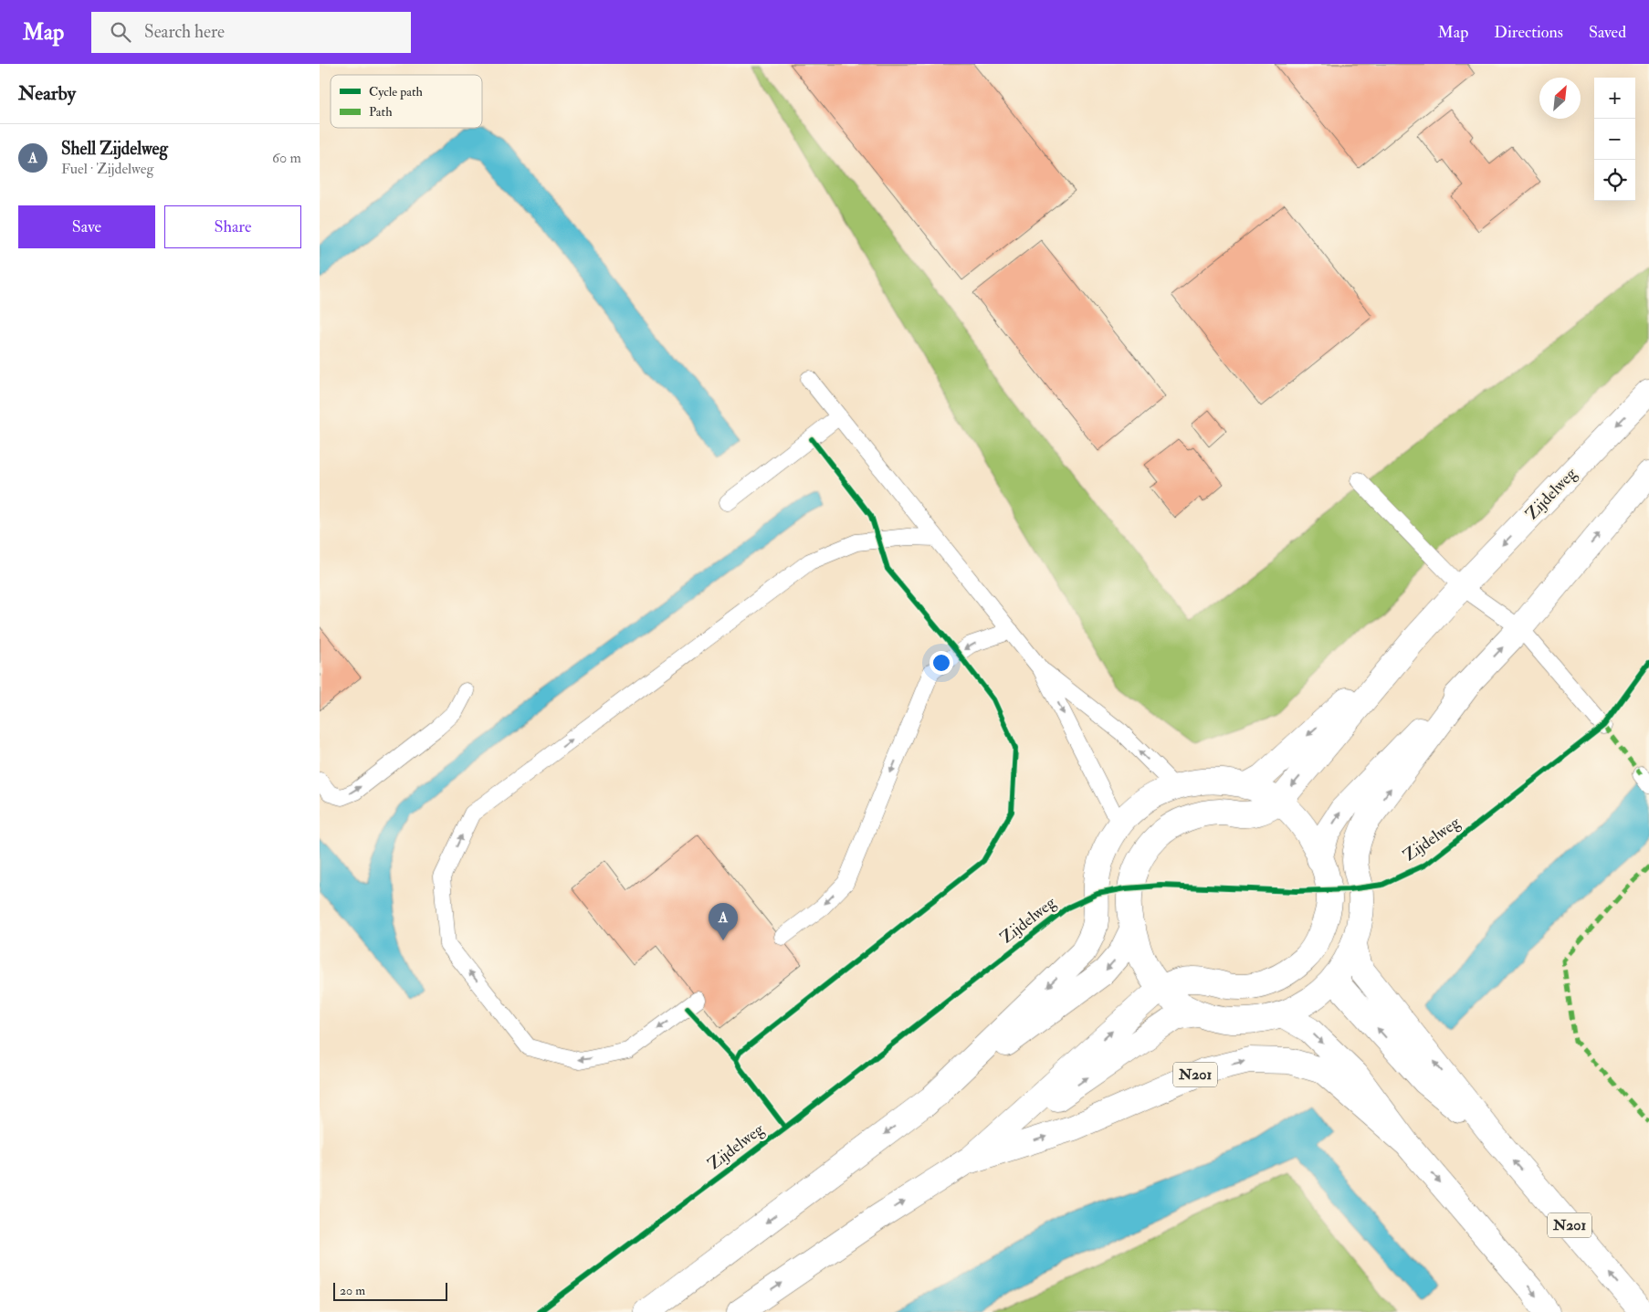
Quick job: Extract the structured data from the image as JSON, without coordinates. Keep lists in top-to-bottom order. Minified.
{"streets":{"main road":["Zijdelweg","N201"]},"legend":["Cycle path","Path"],"scale_bar":"20 m","north":"top right","page":{"header":"Map","search":"Search here","nav":["Map","Directions","Saved"],"heading":"Nearby","map_buttons":["+","−"],"list":[{"mark":"A","name":"Shell Zijdelweg","note":"Fuel · Zijdelweg","value":"60 m"}],"buttons":["Save","Share"],"pins":"A","scale":"20 m"}}
